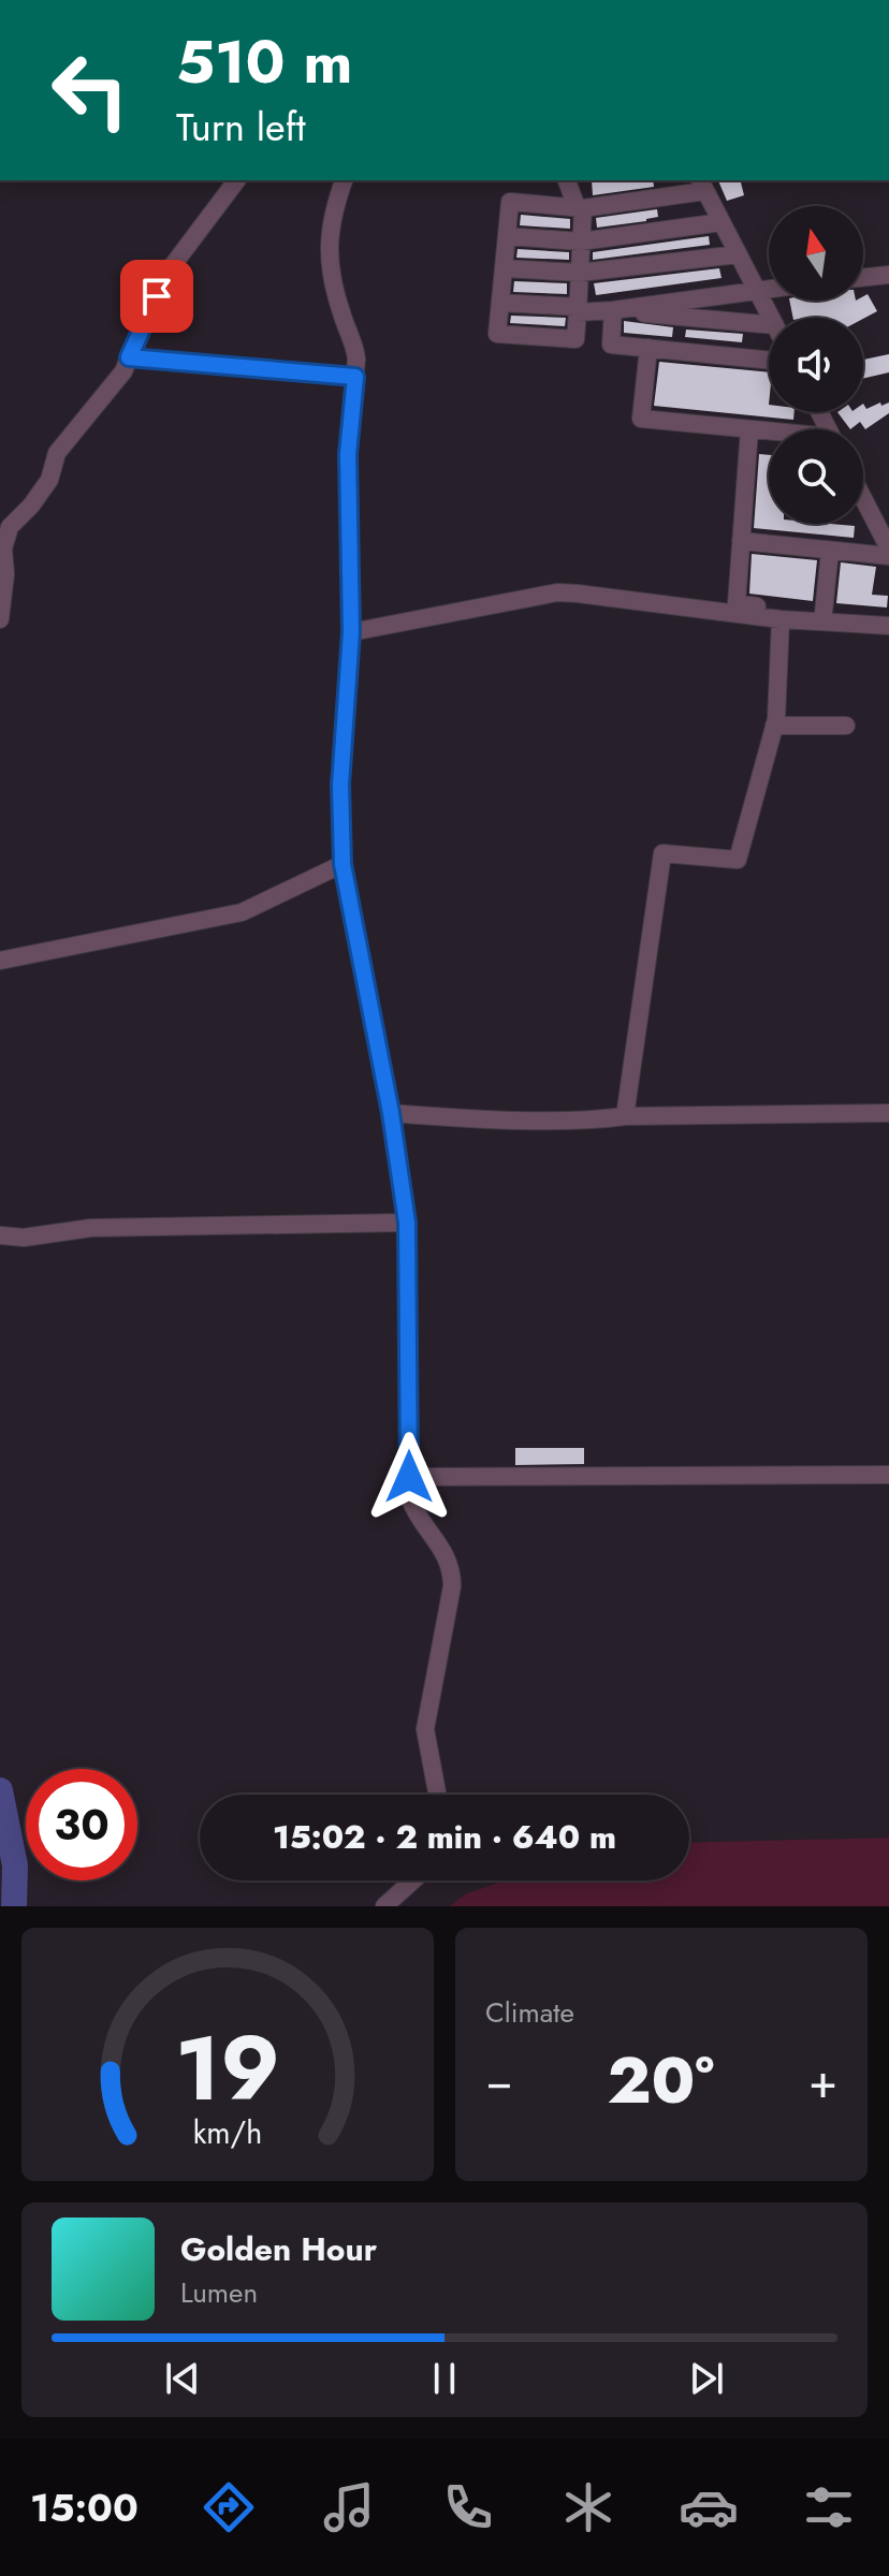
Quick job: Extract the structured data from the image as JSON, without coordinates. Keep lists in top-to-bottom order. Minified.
{"north":"top","page":{"turn":["510 m","Turn left"],"limit":"30","trip":"15:02 · 2 min · 640 m","tile":"Climate","heat":["−","20°","+"],"song":["Golden Hour","Lumen"],"tabs":"15:00","gauge":["19","km/h"]}}
